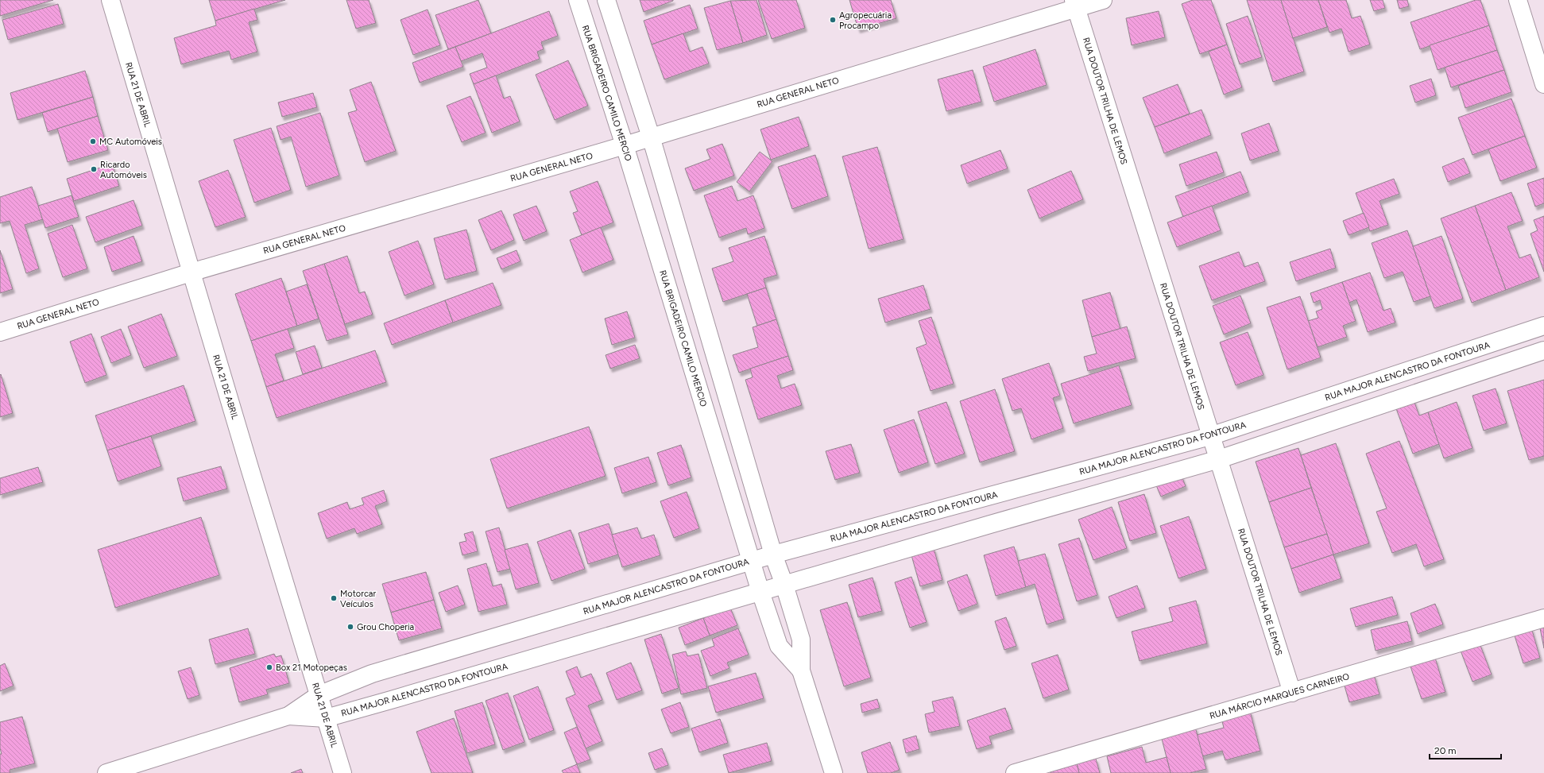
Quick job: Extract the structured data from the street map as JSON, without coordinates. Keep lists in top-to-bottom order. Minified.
{"streets":{"street":["RUA GENERAL NETO","RUA BRIGADEIRO CAMILO MERCIO","RUA 21 DE ABRIL","RUA DOUTOR TRILHA DE LEMOS","RUA MAJOR ALENCASTRO DA FONTOURA","RUA MÁRCIO MARQUES CARNEIRO"]},"crossings":[["RUA GENERAL NETO","RUA BRIGADEIRO CAMILO MERCIO"],["RUA GENERAL NETO","RUA 21 DE ABRIL"],["RUA GENERAL NETO","RUA DOUTOR TRILHA DE LEMOS"],["RUA BRIGADEIRO CAMILO MERCIO","RUA MAJOR ALENCASTRO DA FONTOURA"],["RUA 21 DE ABRIL","RUA MAJOR ALENCASTRO DA FONTOURA"],["RUA DOUTOR TRILHA DE LEMOS","RUA MAJOR ALENCASTRO DA FONTOURA"],["RUA DOUTOR TRILHA DE LEMOS","RUA MÁRCIO MARQUES CARNEIRO"]],"places":["Agropecuária Procampo","MC Automóveis","Ricardo Automóveis","Motorcar Veículos","Grou Choperia","Box 21 Motopeças"],"scale_bar":"20 m"}
